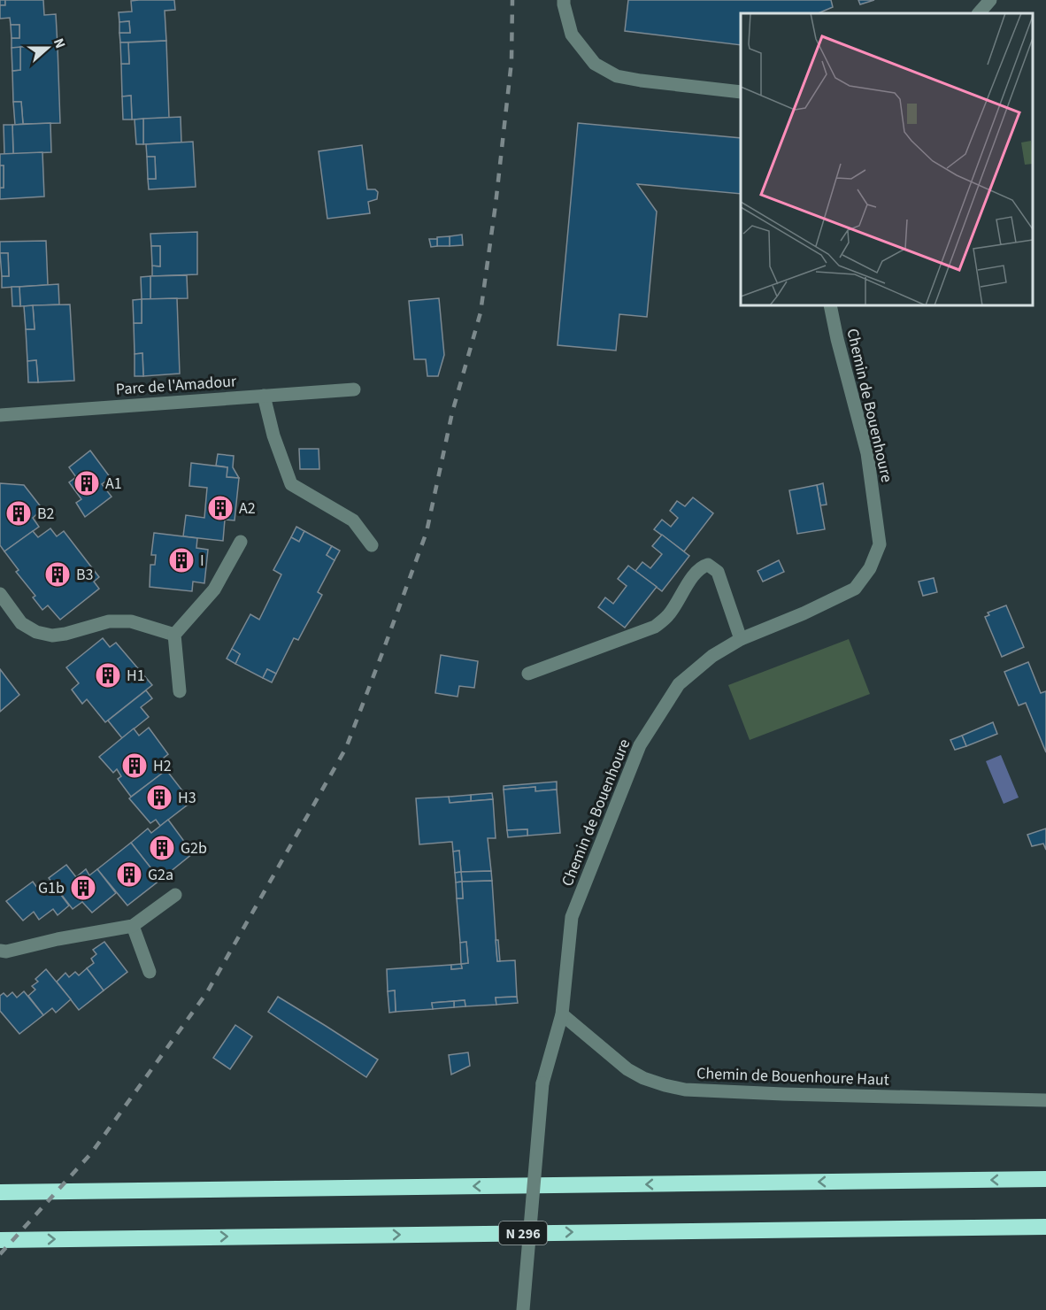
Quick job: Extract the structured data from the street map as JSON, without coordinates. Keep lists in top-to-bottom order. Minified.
{"streets":{"highway":["N 296"],"street":["Parc de l'Amadour","Chemin de Bouenhoure","Chemin de Bouenhoure Haut"]},"crossings":[["Chemin de Bouenhoure","Chemin de Bouenhoure Haut"]],"places":{"building":["A1","A2","B2","I","B3","H1","H2","H3","G2b","G2a","G1b"]},"north":"right"}
